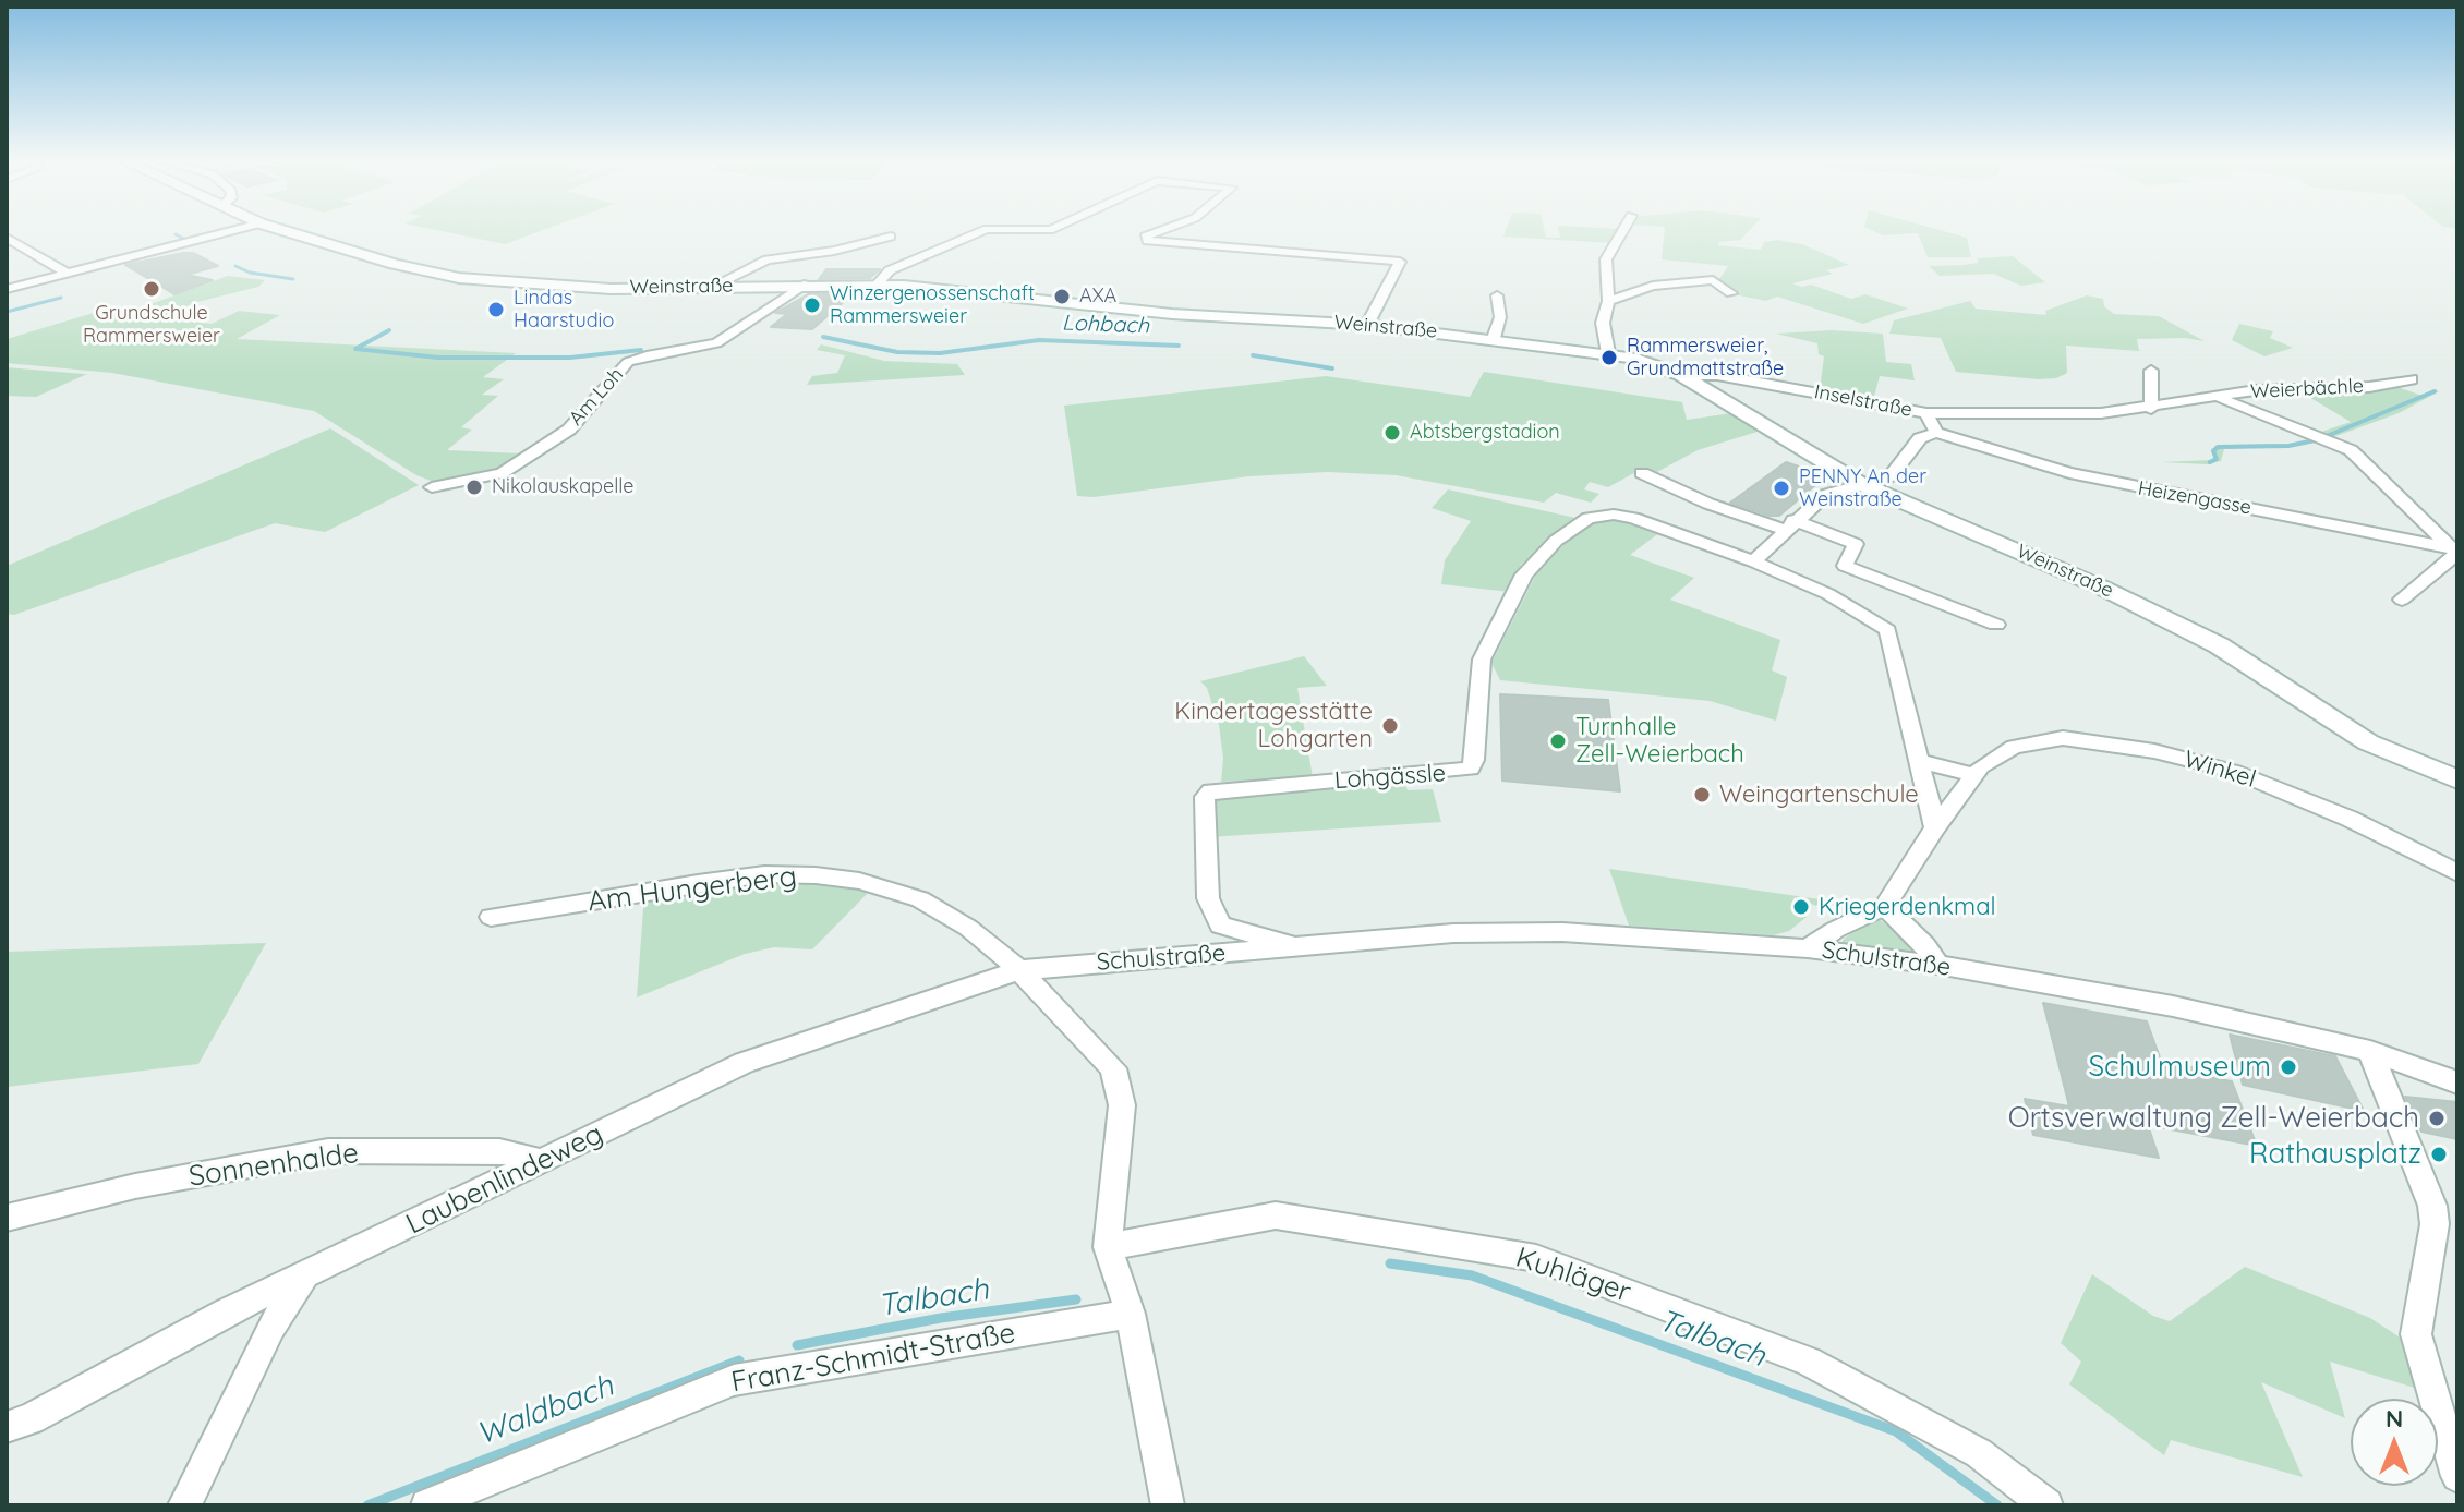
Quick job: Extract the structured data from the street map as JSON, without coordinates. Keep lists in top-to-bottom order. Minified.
{"streets":{"street":["Weinstraße","Weierbächle","Am Loh","Inselstraße","Heizengasse","Winkel","Lohgässle","Am Hungerberg","Schulstraße","Sonnenhalde","Laubenlindeweg","Kuhläger","Franz-Schmidt-Straße"]},"crossings":[["Weinstraße","Am Loh"],["Weinstraße","Inselstraße"],["Weierbächle","Inselstraße"],["Inselstraße","Heizengasse"],["Lohgässle","Schulstraße"],["Am Hungerberg","Schulstraße"],["Am Hungerberg","Laubenlindeweg"],["Am Hungerberg","Kuhläger"],["Am Hungerberg","Franz-Schmidt-Straße"],["Schulstraße","Laubenlindeweg"],["Sonnenhalde","Laubenlindeweg"]],"water":["Lohbach","Talbach","Waldbach"],"places":["Grundschule Rammersweier","AXA","Winzergenossenschaft Rammersweier","Lindas Haarstudio","Rammersweier, Grundmattstraße","Abtsbergstadion","Nikolauskapelle","PENNY An der Weinstraße","Kindertagesstätte Lohgarten","Turnhalle Zell-Weierbach","Weingartenschule","Kriegerdenkmal","Schulmuseum","Ortsverwaltung Zell-Weierbach","Rathausplatz"],"north":"top"}
